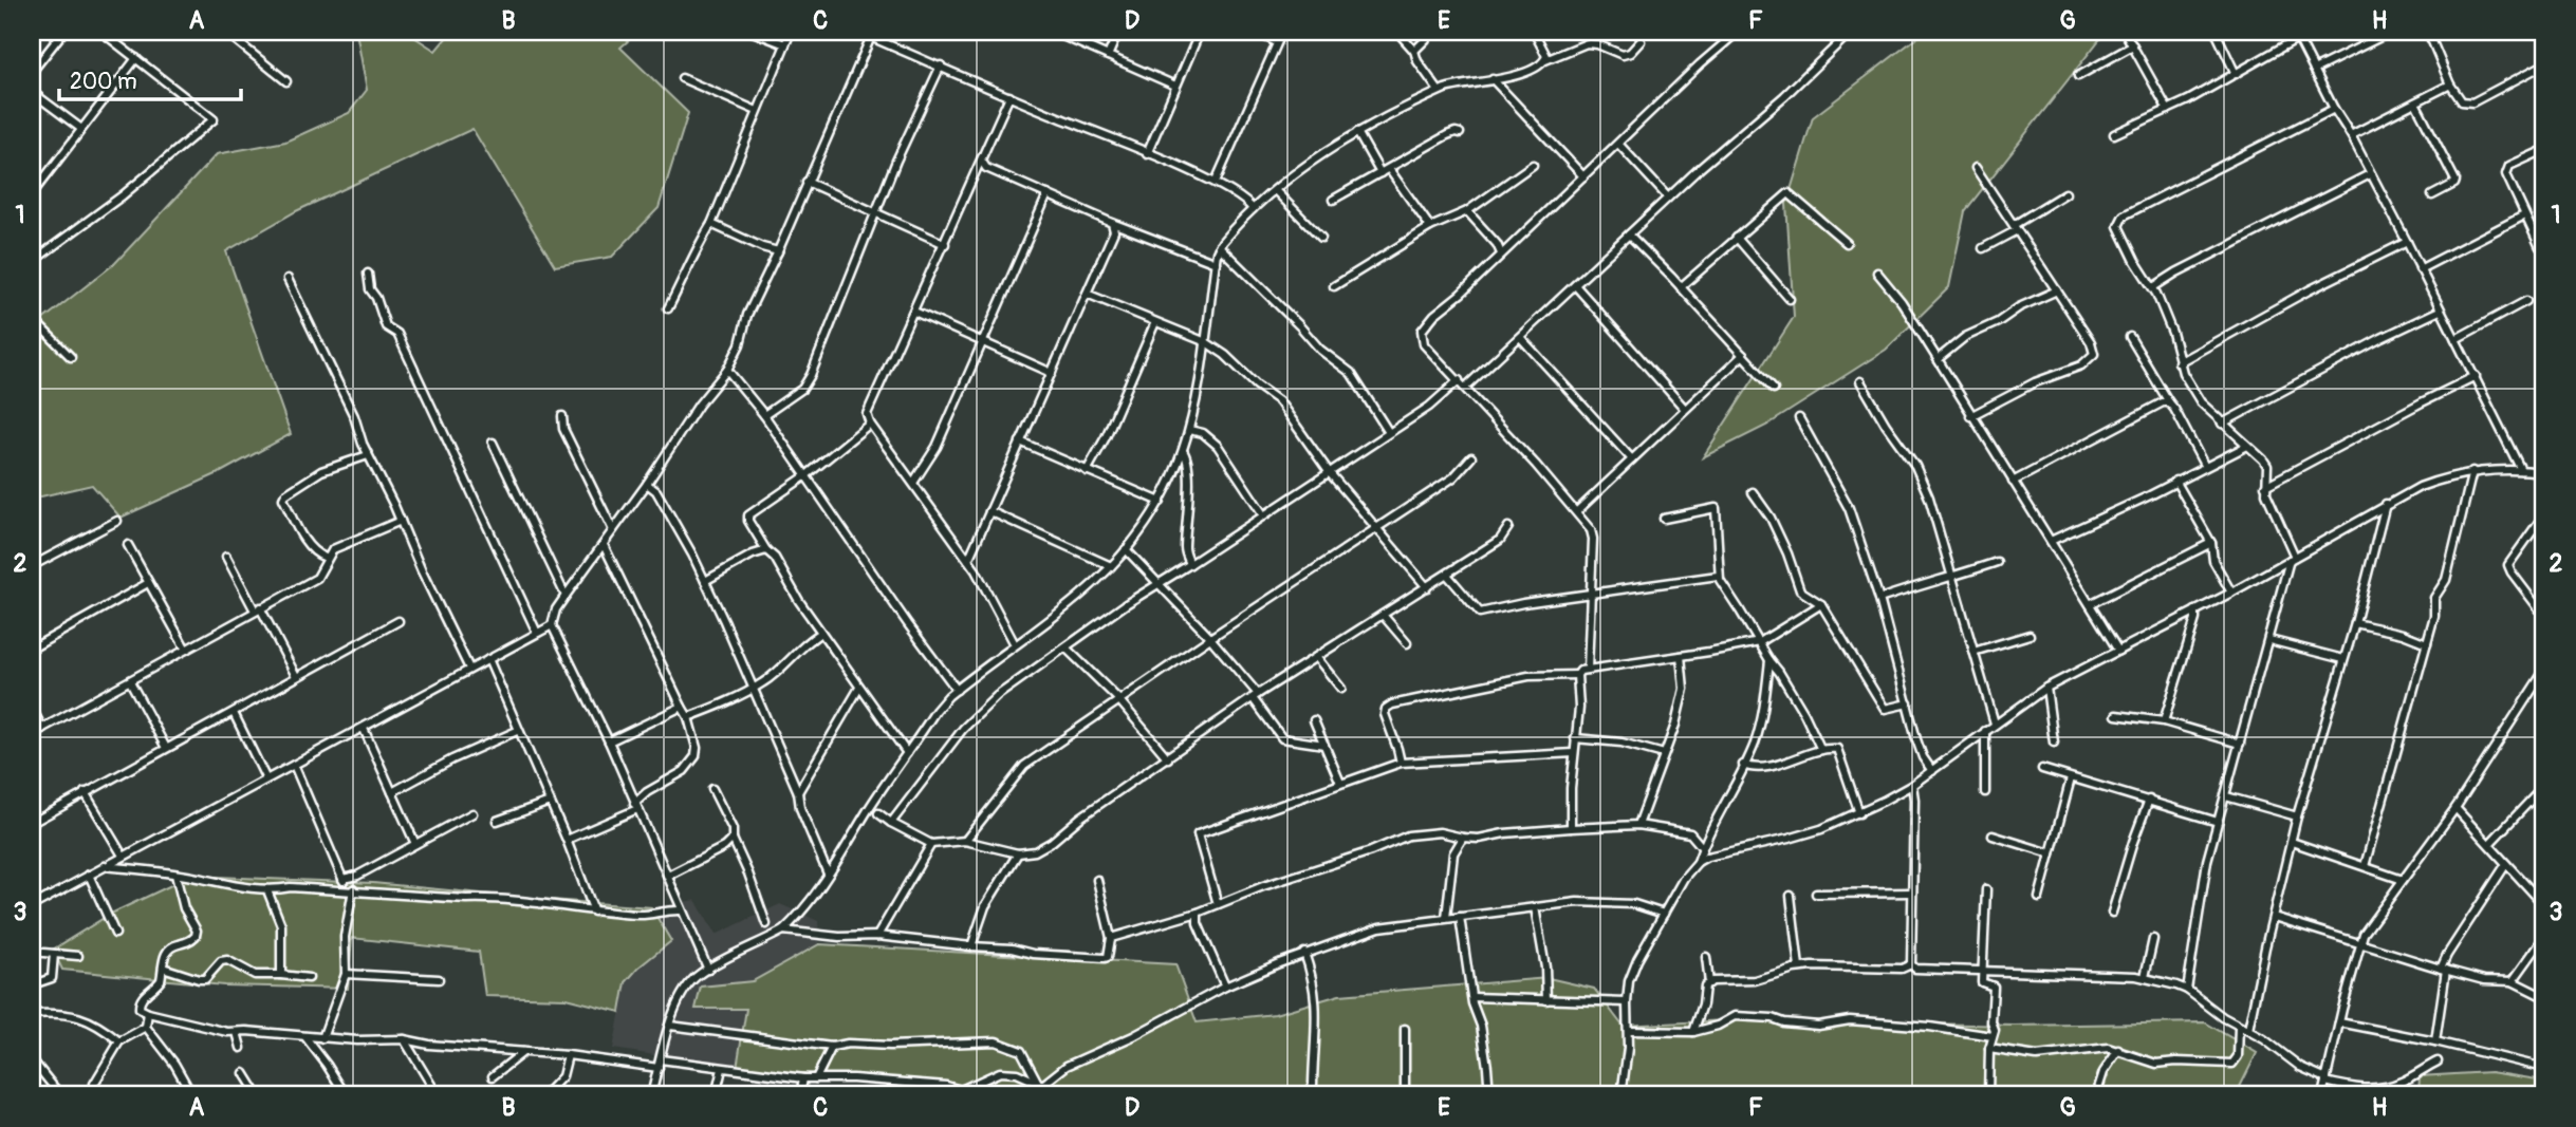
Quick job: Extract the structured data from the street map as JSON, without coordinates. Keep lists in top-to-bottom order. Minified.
{"scale_bar":"200 m","grid":{"columns":["A","B","C","D","E","F","G","H"],"rows":["1","2","3"]}}
